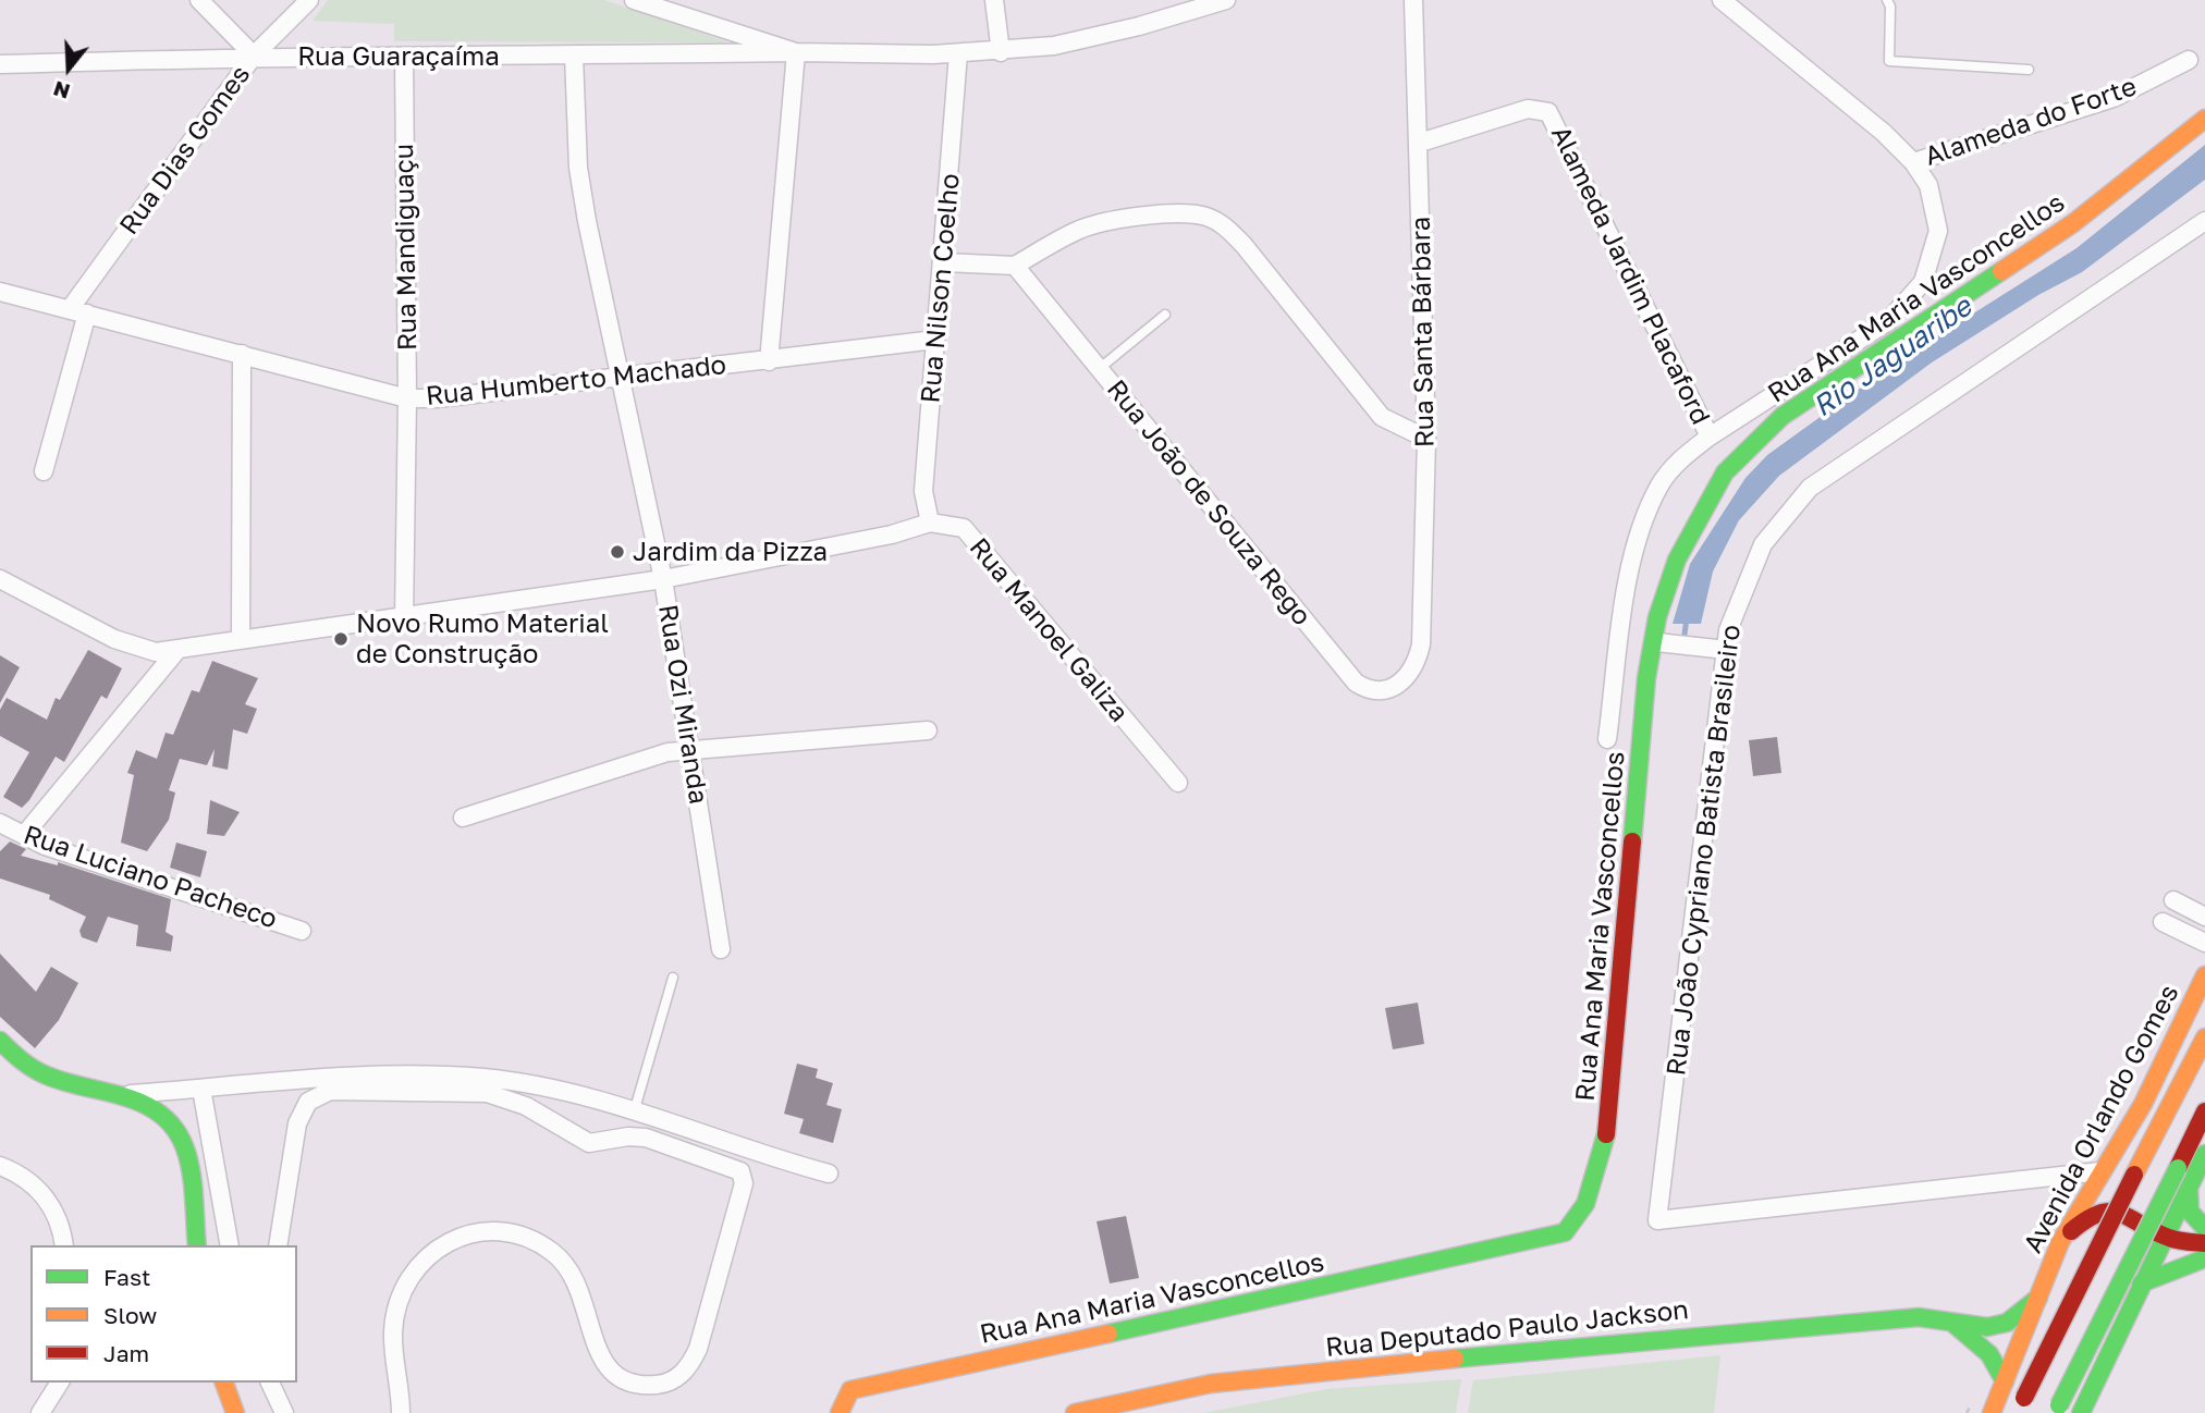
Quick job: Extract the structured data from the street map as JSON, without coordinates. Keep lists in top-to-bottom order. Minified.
{"streets":{"main road":["Rua Ana Maria Vasconcellos","Avenida Orlando Gomes","Rua Deputado Paulo Jackson"],"street":["Rua Guaraçaíma","Alameda do Forte","Rua Dias Gomes","Rua Mandiguaçu","Alameda Jardim Placaford","Rua Nilson Coelho","Rua Santa Bárbara","Rua Humberto Machado","Rua João de Souza Rego","Rua Manoel Galiza","Rua Ozi Miranda","Rua João Cypriano Batista Brasileiro","Rua Luciano Pacheco"]},"crossings":[["Rua Guaraçaíma","Rua Dias Gomes"],["Rua Guaraçaíma","Rua Mandiguaçu"],["Rua Guaraçaíma","Rua Nilson Coelho"],["Rua Guaraçaíma","Rua Ozi Miranda"],["Rua Dias Gomes","Rua Humberto Machado"],["Rua Mandiguaçu","Rua Humberto Machado"],["Alameda Jardim Placaford","Rua Santa Bárbara"],["Rua Nilson Coelho","Rua Humberto Machado"],["Rua Nilson Coelho","Rua Manoel Galiza"],["Rua Santa Bárbara","Rua João de Souza Rego"],["Rua Humberto Machado","Rua Ozi Miranda"],["Rua João Cypriano Batista Brasileiro","Avenida Orlando Gomes"],["Avenida Orlando Gomes","Rua Deputado Paulo Jackson"]],"water":["Rio Jaguaribe"],"places":["Jardim da Pizza","Novo Rumo Material de Construção"],"legend":["Fast","Slow","Jam"],"north":"bottom"}
